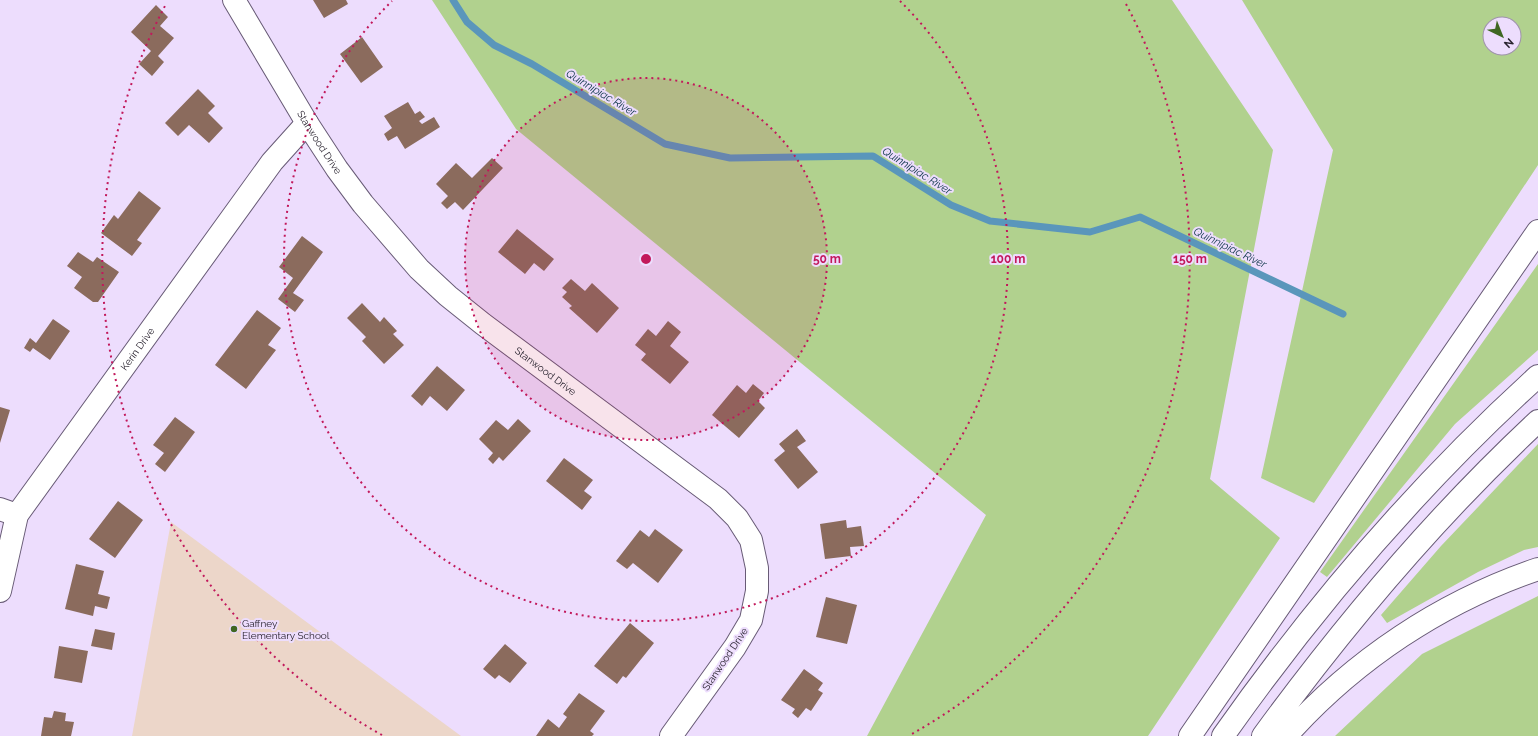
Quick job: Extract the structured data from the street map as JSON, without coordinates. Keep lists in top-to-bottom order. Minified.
{"streets":{"main road":["Stanwood Drive","Kerin Drive"]},"crossings":[["Stanwood Drive","Kerin Drive"]],"water":["Quinnipiac River"],"places":["Gaffney Elementary School"],"north":"bottom right","rings":["50 m","100 m","150 m"]}
